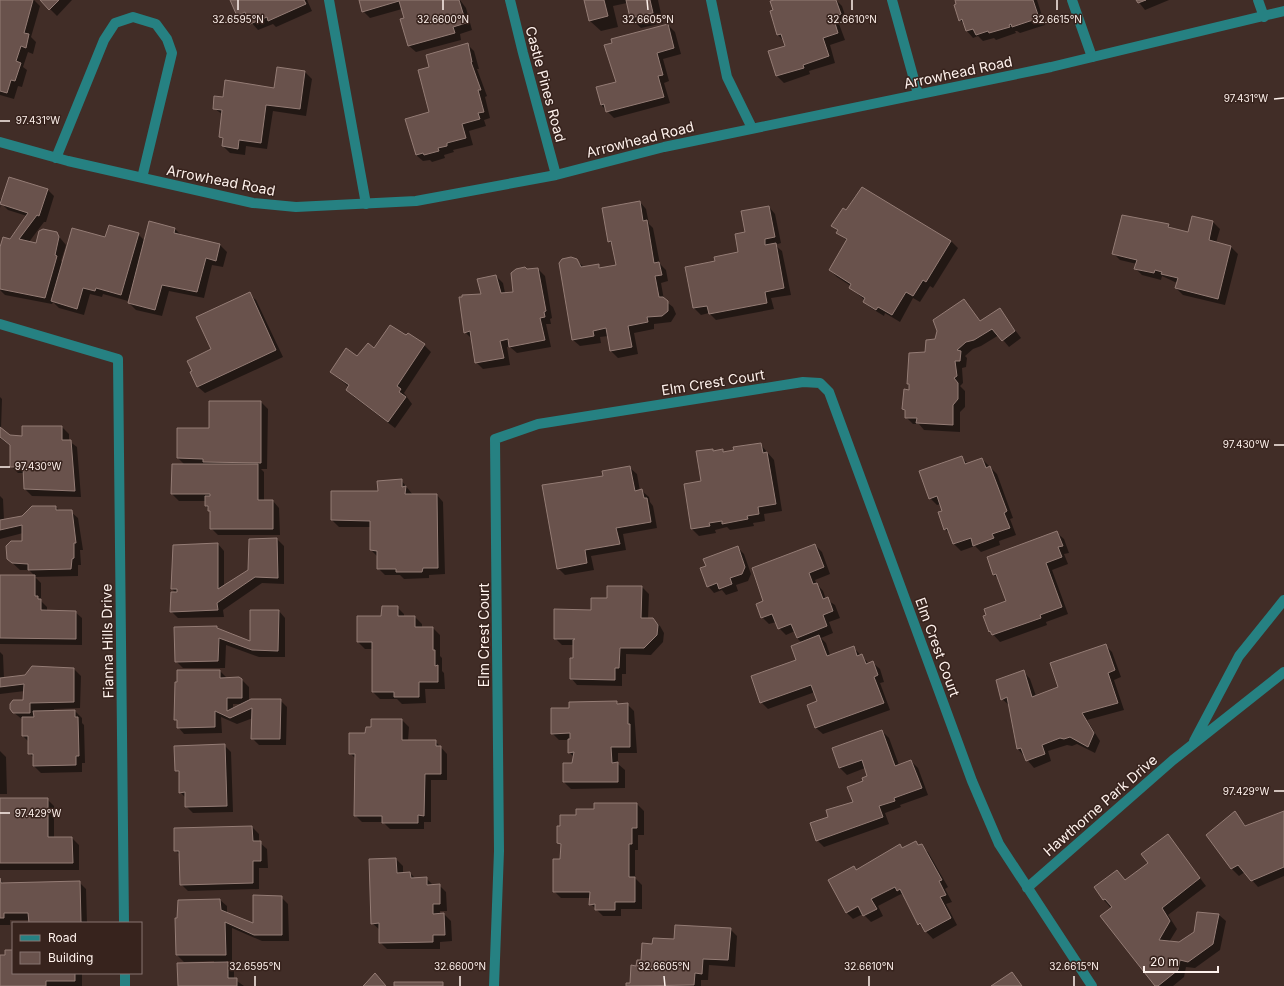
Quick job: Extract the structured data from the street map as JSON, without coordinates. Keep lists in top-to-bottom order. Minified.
{"streets":{"street":["Arrowhead Road","Castle Pines Road","Elm Crest Court","Fianna Hills Drive","Hawthorne Park Drive"]},"crossings":[["Arrowhead Road","Castle Pines Road"],["Elm Crest Court","Hawthorne Park Drive"]],"legend":["Road","Building"],"scale_bar":"20 m","coordinates":["32.6595°N","32.6600°N","32.6605°N","32.6610°N","32.6615°N","97.431°W","97.430°W","97.429°W"]}
